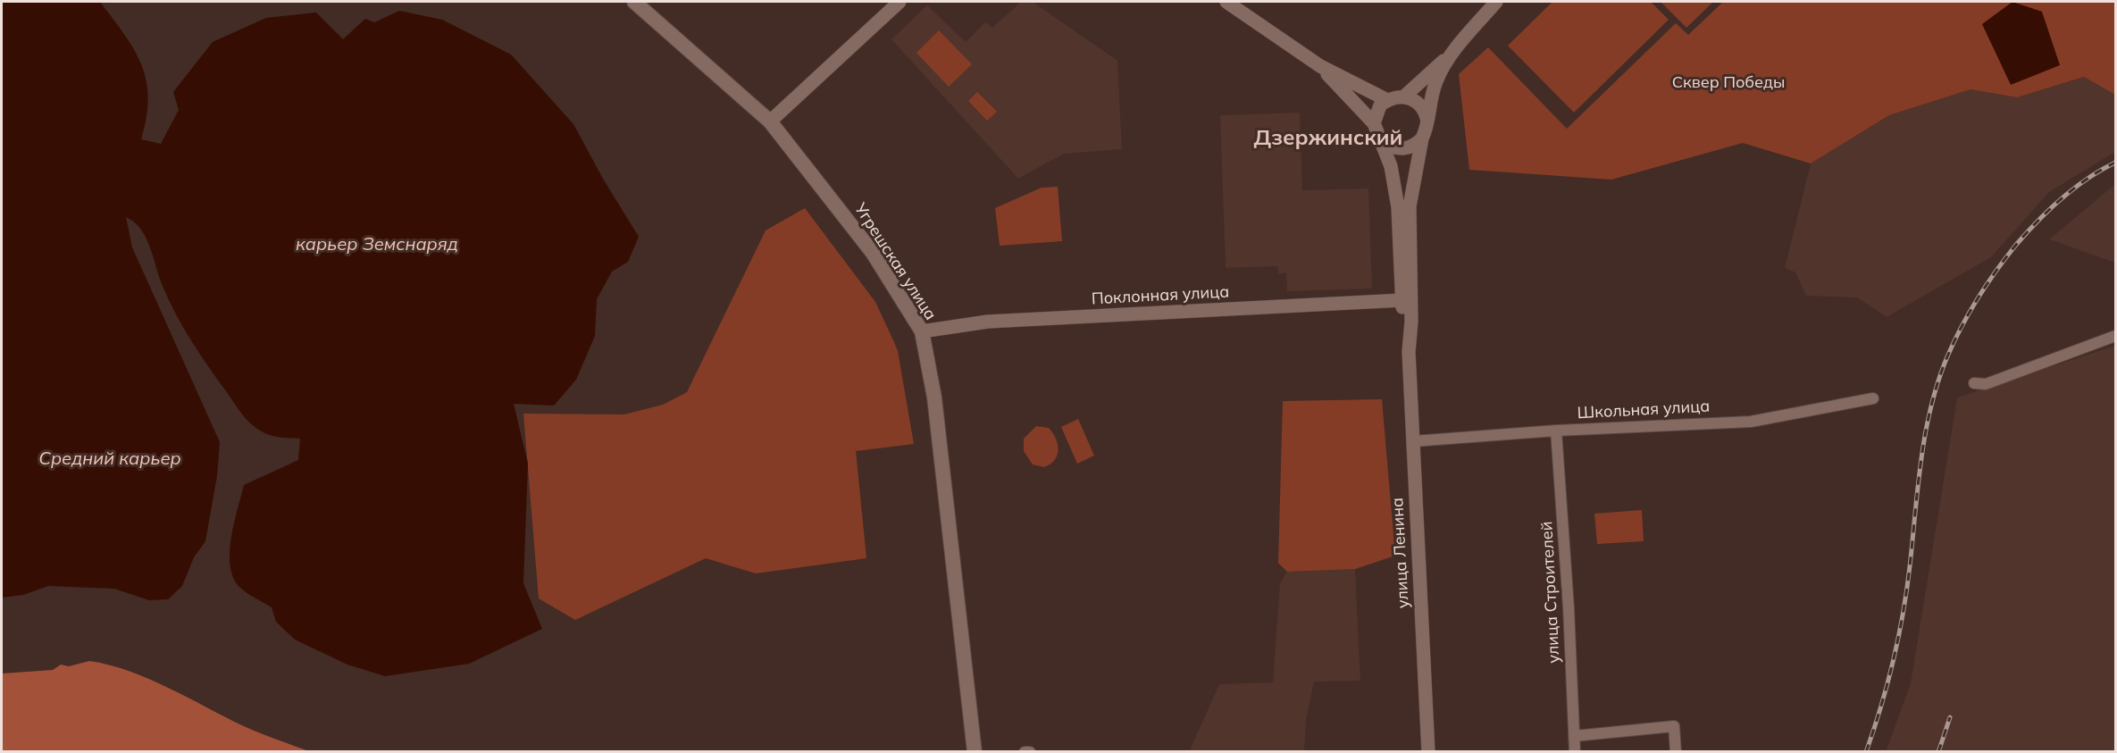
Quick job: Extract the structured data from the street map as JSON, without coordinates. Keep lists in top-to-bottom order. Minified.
{"streets":{"main road":["Угрешская улица"],"street":["Поклонная улица","Школьная улица","улица Ленина","улица Строителей"]},"crossings":[["Угрешская улица","Поклонная улица"],["Поклонная улица","улица Ленина"],["Школьная улица","улица Ленина"],["Школьная улица","улица Строителей"]],"districts":["Дзержинский"],"water":["карьер Земснаряд","Средний карьер"],"parks":["Сквер Победы"]}
